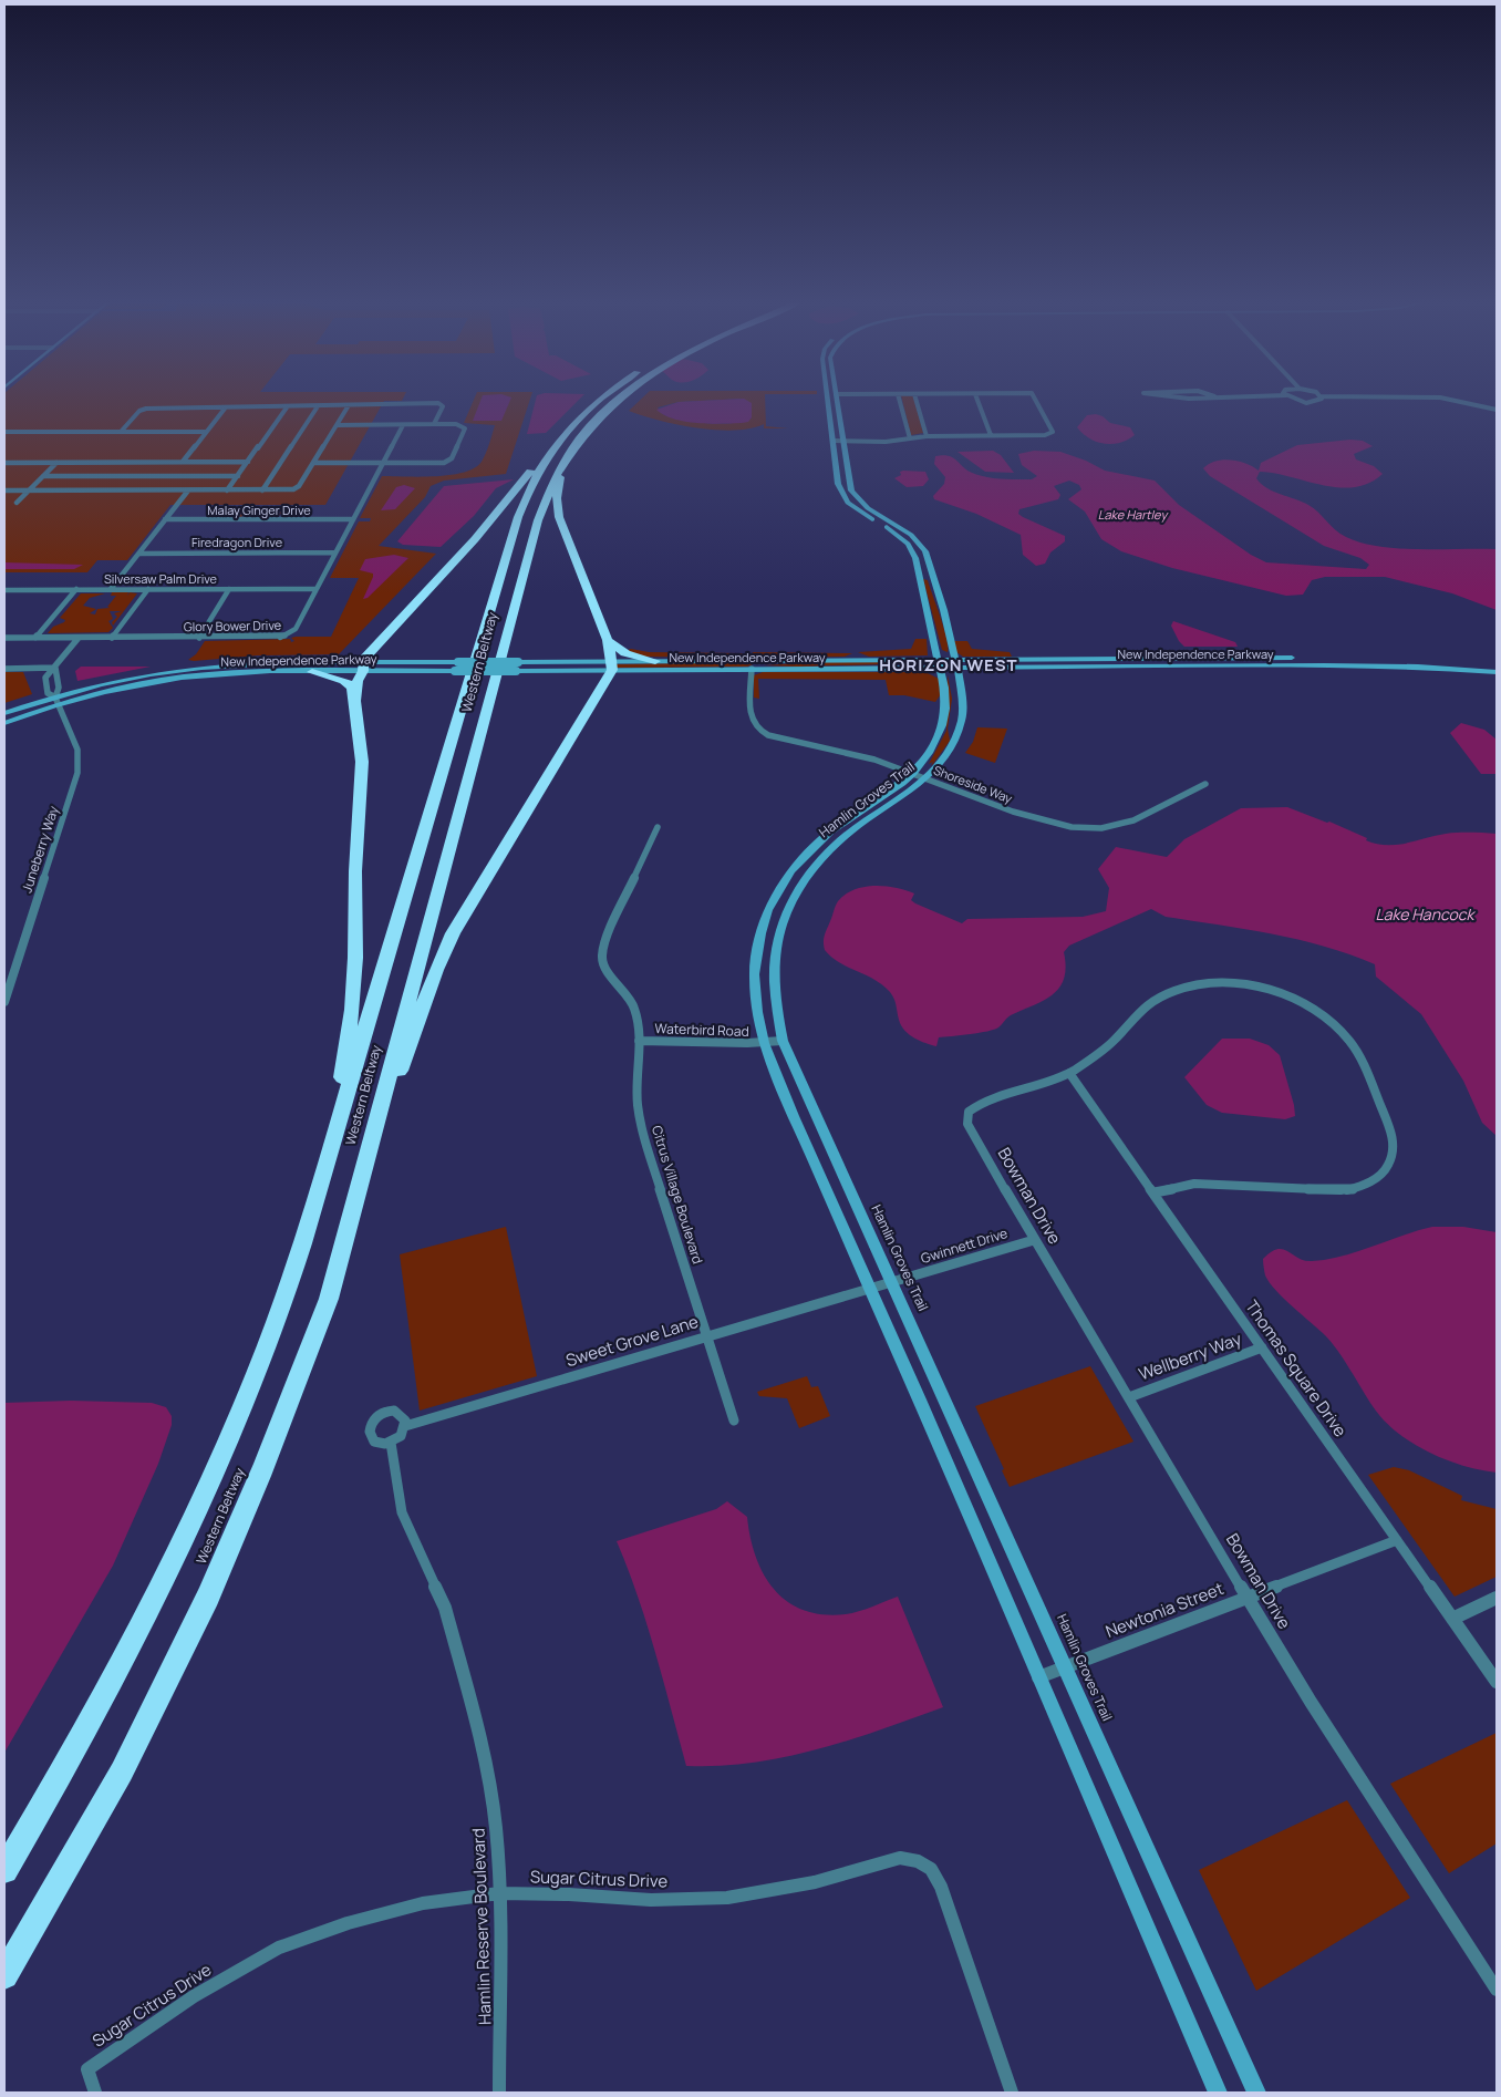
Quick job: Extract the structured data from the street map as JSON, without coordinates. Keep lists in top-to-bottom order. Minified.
{"streets":{"highway":["Western Beltway"],"street":["Malay Ginger Drive","Firedragon Drive","Silversaw Palm Drive","Glory Bower Drive","New Independence Parkway","Shoreside Way","Hamlin Groves Trail","Juneberry Way","Waterbird Road","Citrus Village Boulevard","Bowman Drive","Gwinnett Drive","Sweet Grove Lane","Wellberry Way","Thomas Square Drive","Newtonia Street","Sugar Citrus Drive","Hamlin Reserve Boulevard"]},"crossings":[["Malay Ginger Drive","Glory Bower Drive"],["Firedragon Drive","Glory Bower Drive"],["Silversaw Palm Drive","Glory Bower Drive"],["Glory Bower Drive","Juneberry Way"],["New Independence Parkway","Shoreside Way"],["New Independence Parkway","Hamlin Groves Trail"],["New Independence Parkway","Juneberry Way"],["Shoreside Way","Hamlin Groves Trail"],["Hamlin Groves Trail","Waterbird Road"],["Hamlin Groves Trail","Gwinnett Drive"],["Hamlin Groves Trail","Sweet Grove Lane"],["Hamlin Groves Trail","Newtonia Street"],["Waterbird Road","Citrus Village Boulevard"],["Citrus Village Boulevard","Sweet Grove Lane"],["Bowman Drive","Gwinnett Drive"],["Bowman Drive","Wellberry Way"],["Bowman Drive","Thomas Square Drive"],["Bowman Drive","Newtonia Street"],["Gwinnett Drive","Sweet Grove Lane"],["Sweet Grove Lane","Hamlin Reserve Boulevard"],["Wellberry Way","Thomas Square Drive"],["Thomas Square Drive","Newtonia Street"],["Sugar Citrus Drive","Hamlin Reserve Boulevard"]],"districts":["HORIZON WEST"],"water":["Lake Hartley","Lake Hancock"]}
